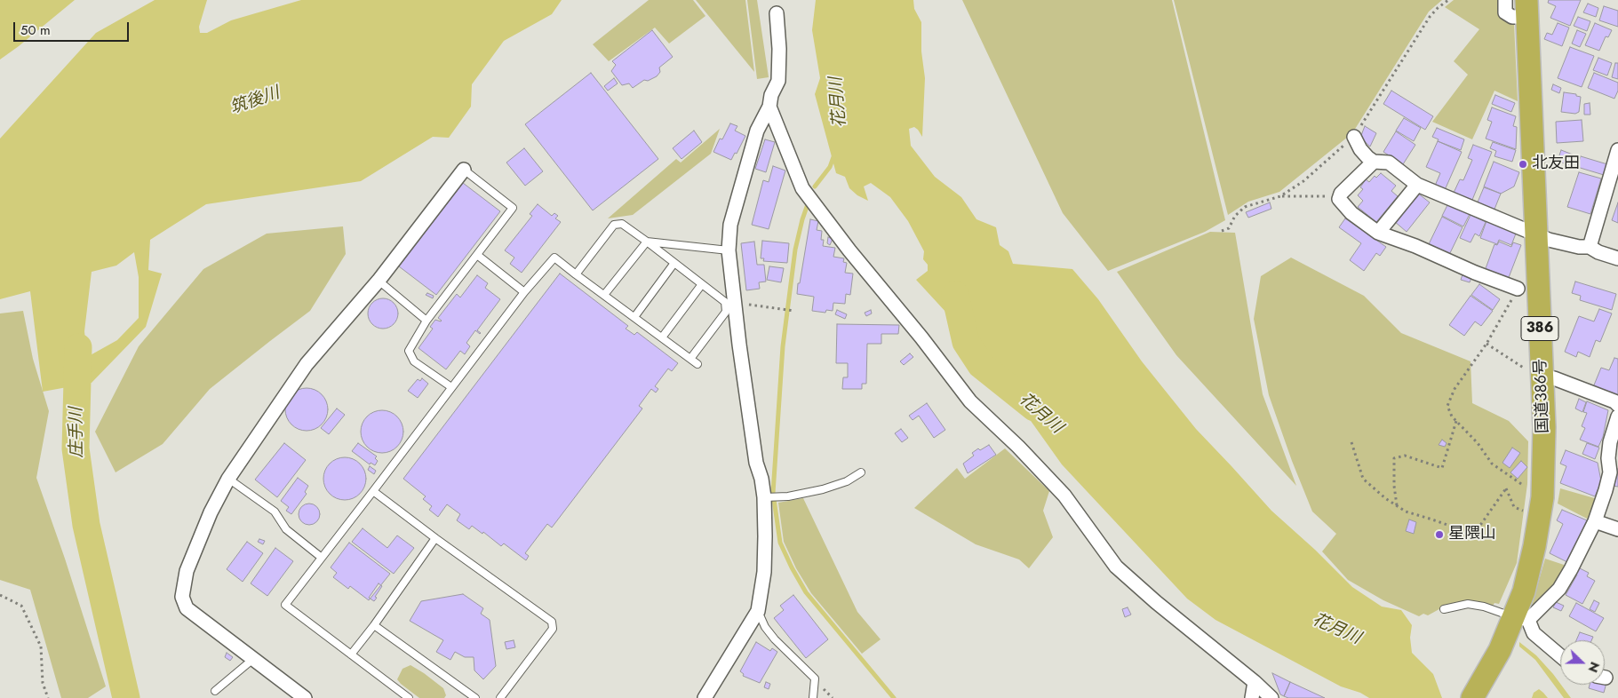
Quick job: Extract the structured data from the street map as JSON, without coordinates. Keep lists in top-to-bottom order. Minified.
{"streets":{"highway":["386","国道386号"]},"water":["筑後川","花月川","庄手川"],"places":["北友田","星隈山"],"scale_bar":"50 m","north":"right"}
